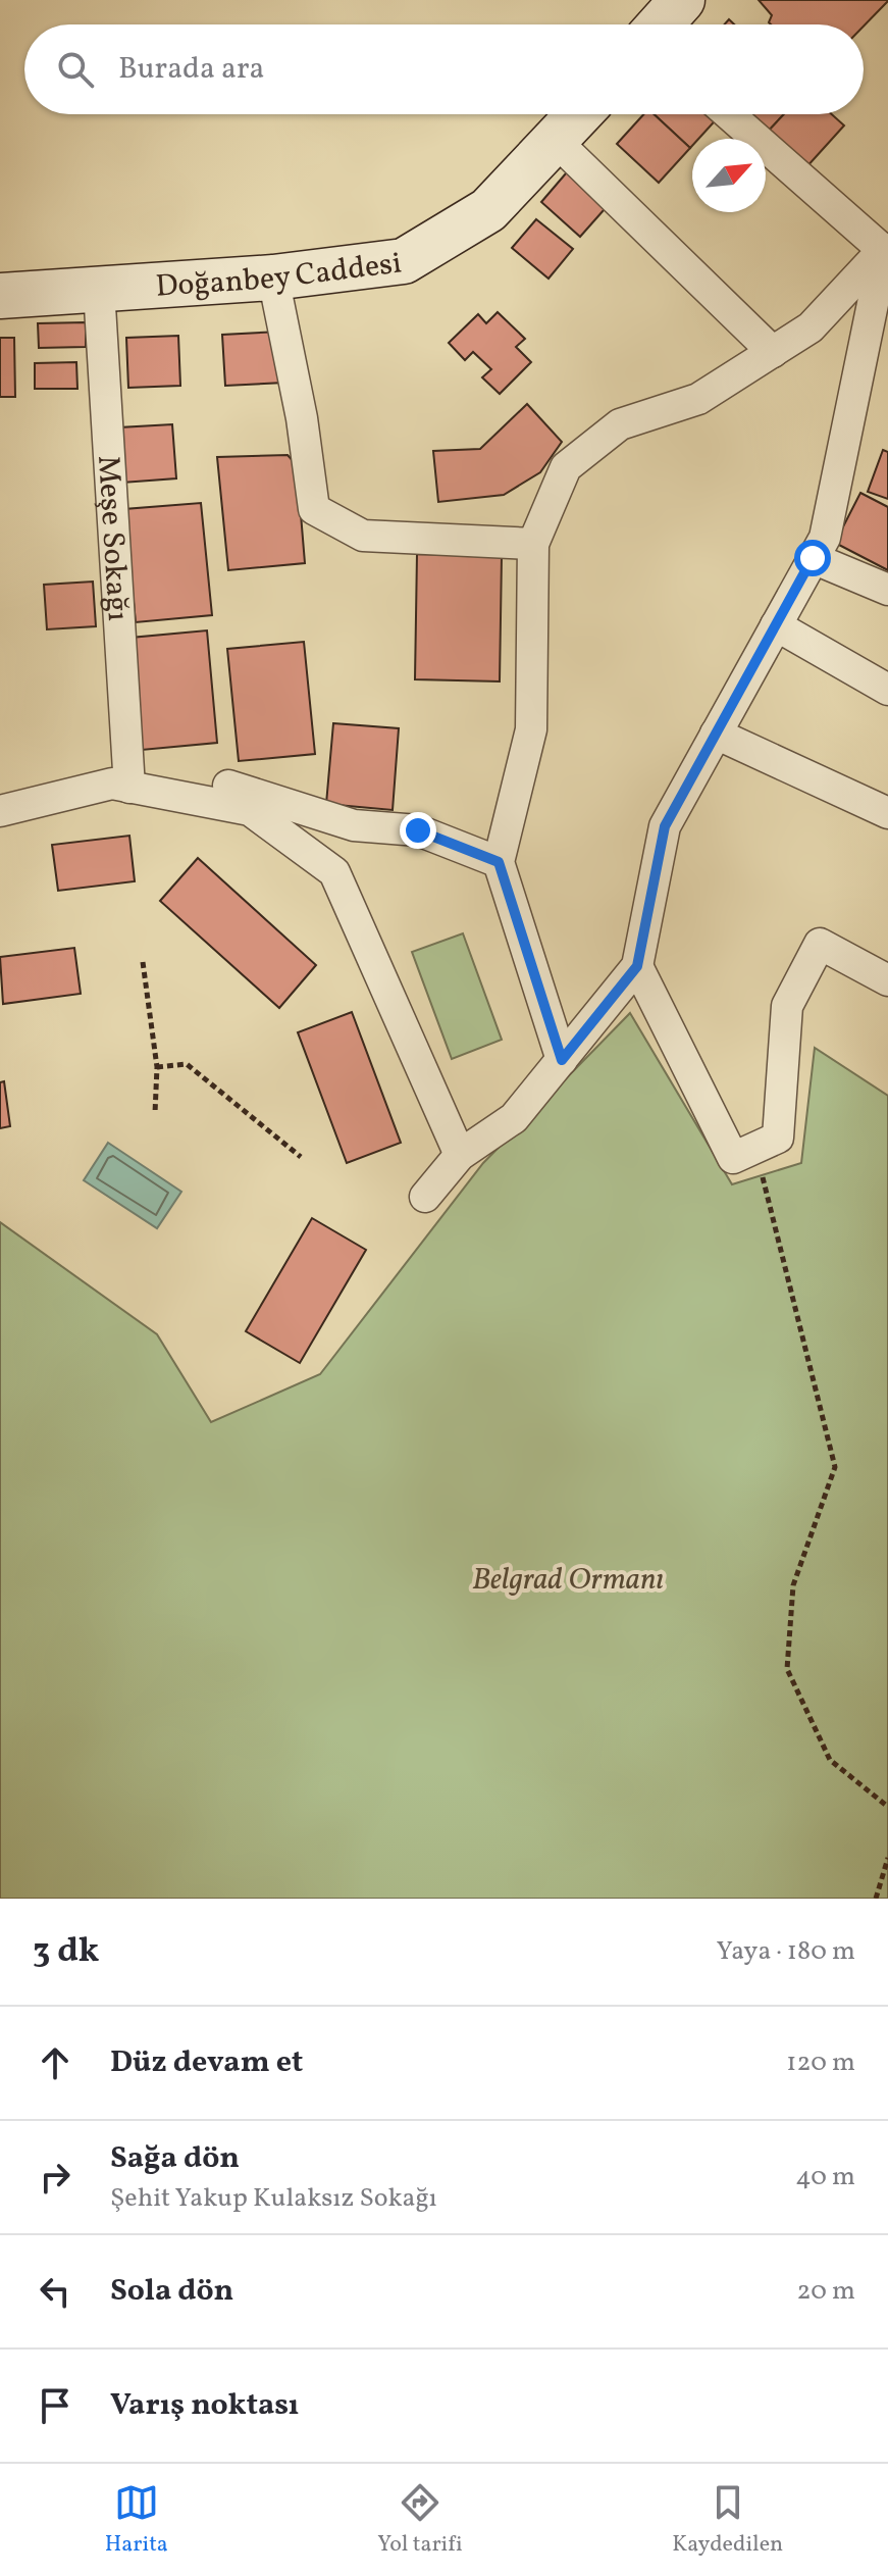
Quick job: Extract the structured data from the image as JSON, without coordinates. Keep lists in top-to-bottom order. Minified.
{"streets":{"street":["Doğanbey Caddesi","Meşe Sokağı"]},"crossings":[["Doğanbey Caddesi","Meşe Sokağı"]],"parks":["Belgrad Ormanı"],"north":"top right","page":{"search":"Burada ara","heading":["3 dk","Yaya · 180 m"],"list":[["Düz devam et","120 m"],["Sağa dön","Şehit Yakup Kulaksız Sokağı","40 m"],["Sola dön","20 m"],"Varış noktası"],"nav":["Harita","Yol tarifi","Kaydedilen"]}}
